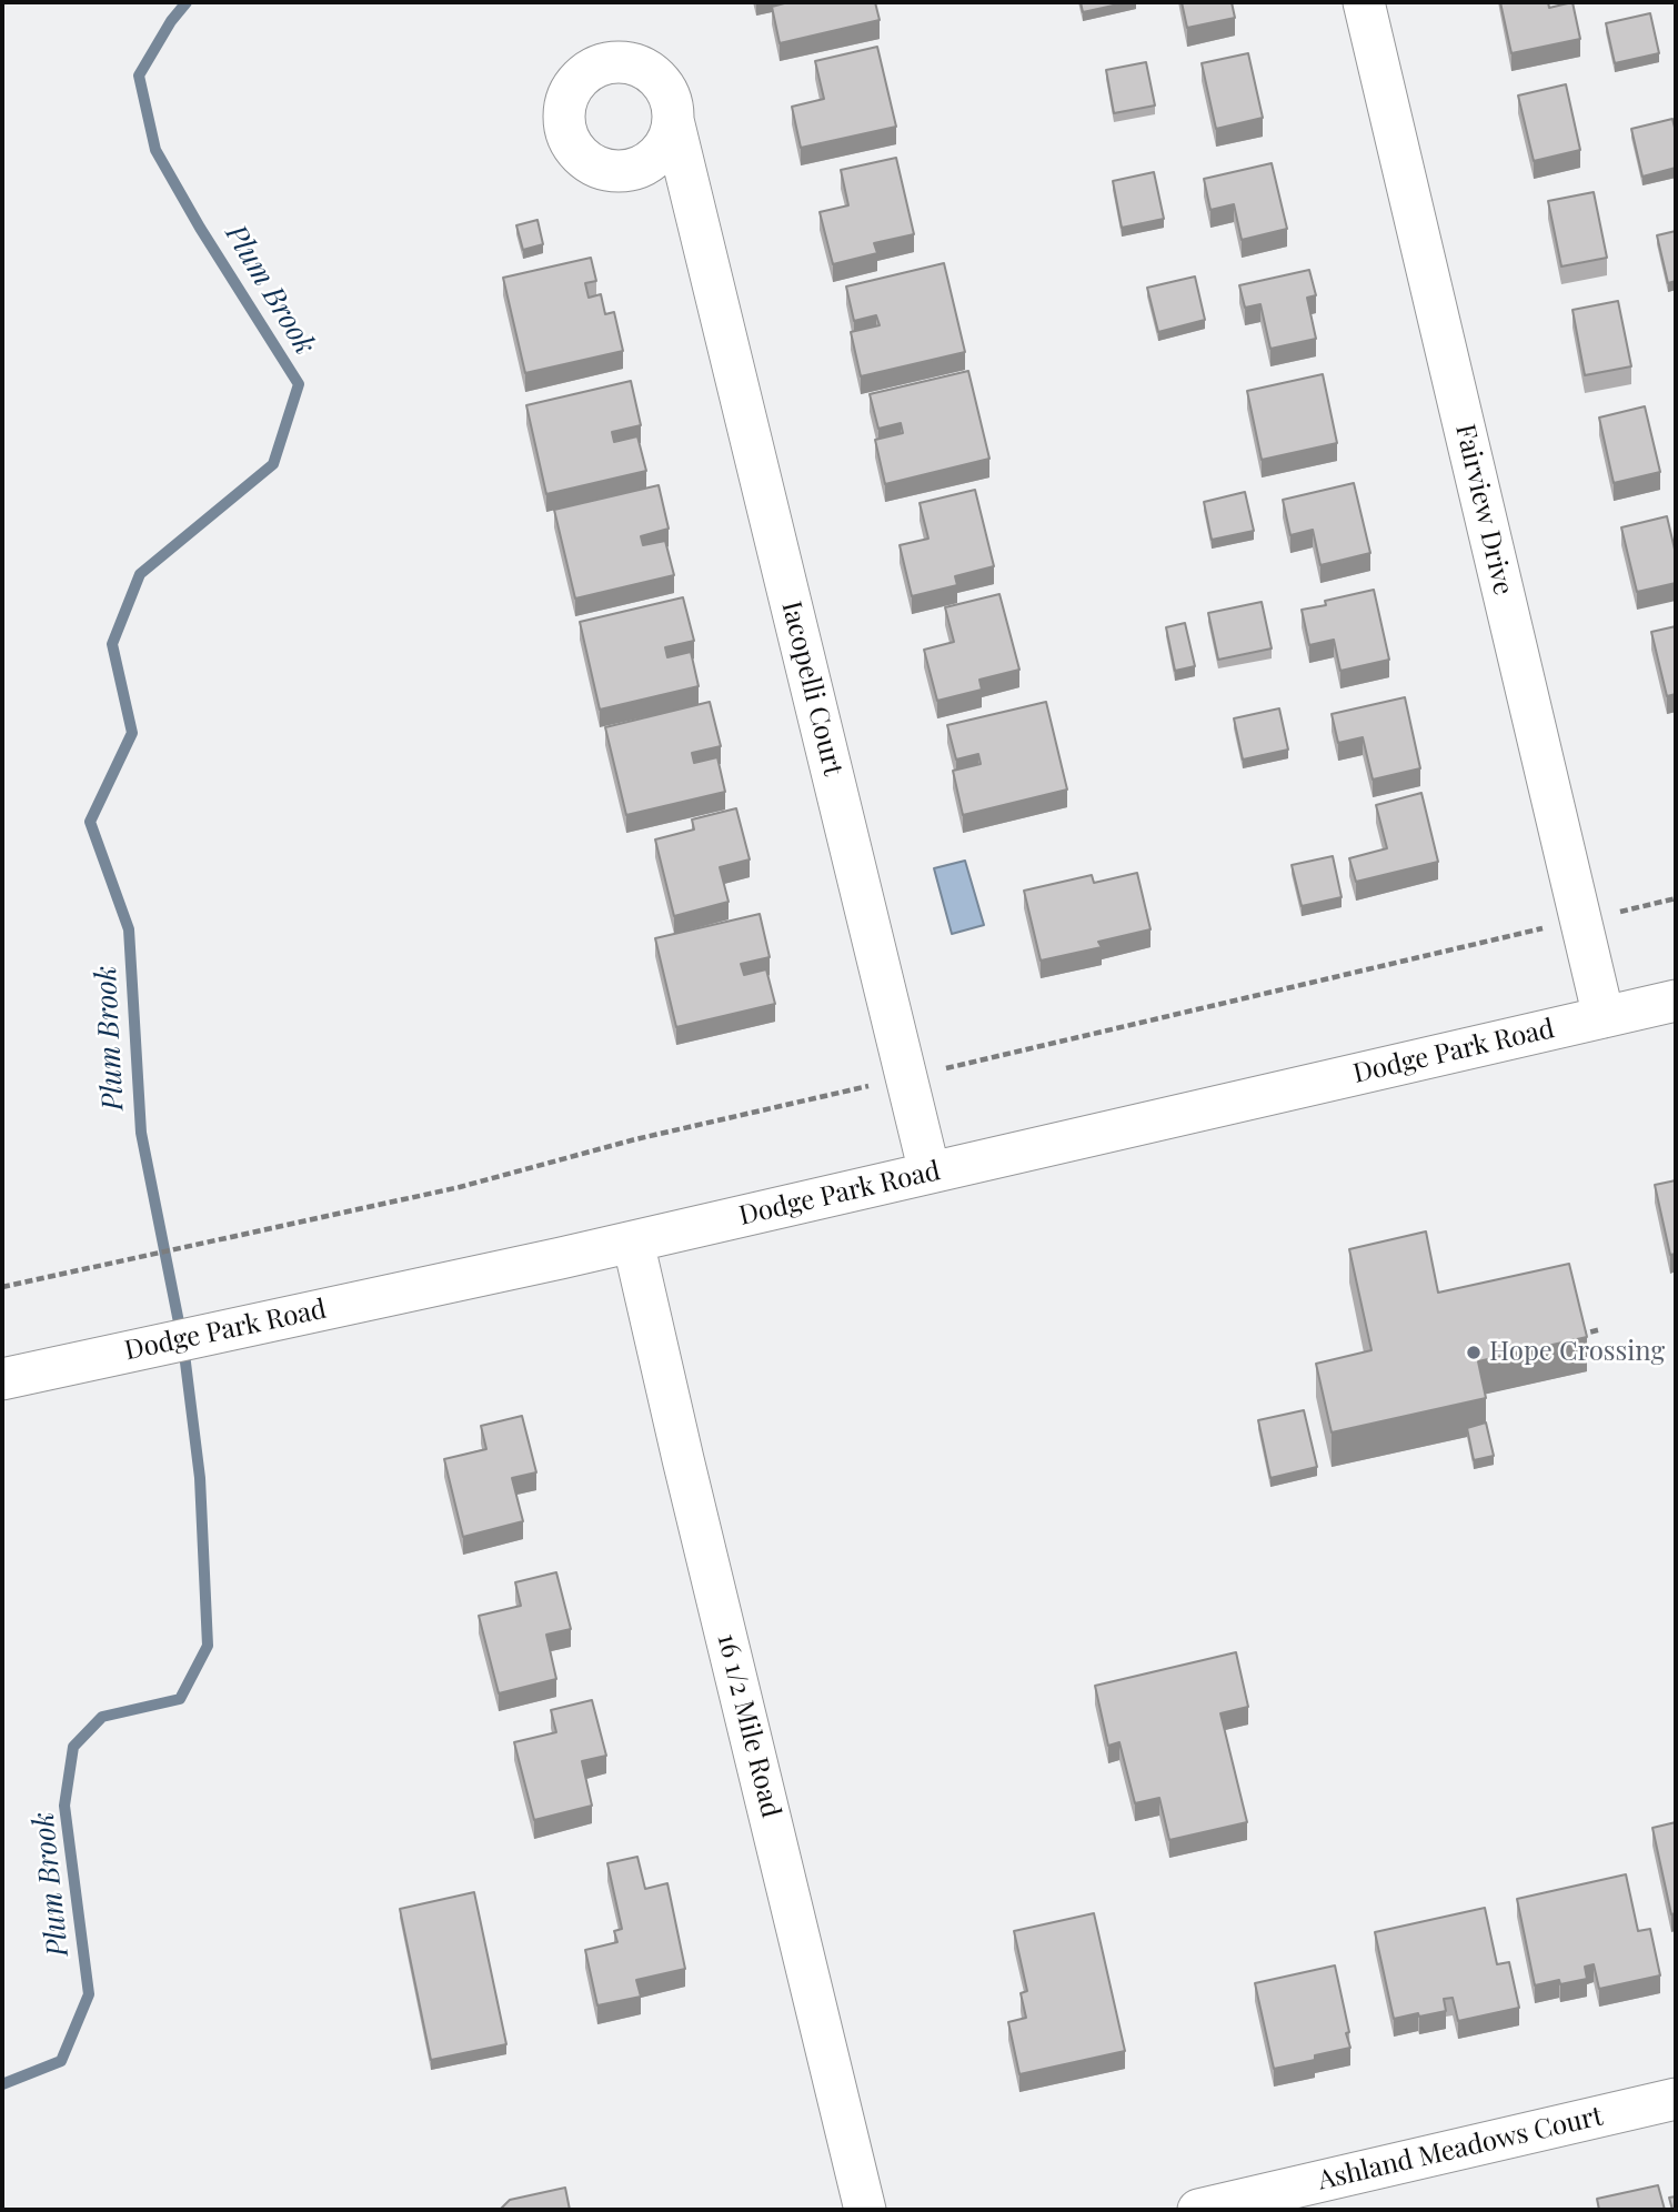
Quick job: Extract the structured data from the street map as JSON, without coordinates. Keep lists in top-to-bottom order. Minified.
{"streets":{"street":["Fairview Drive","Iacopelli Court","Dodge Park Road","16 1/2 Mile Road","Ashland Meadows Court"]},"crossings":[["Fairview Drive","Dodge Park Road"],["Iacopelli Court","Dodge Park Road"],["Dodge Park Road","16 1/2 Mile Road"]],"water":["Plum Brook"],"places":["Hope Crossing"]}
